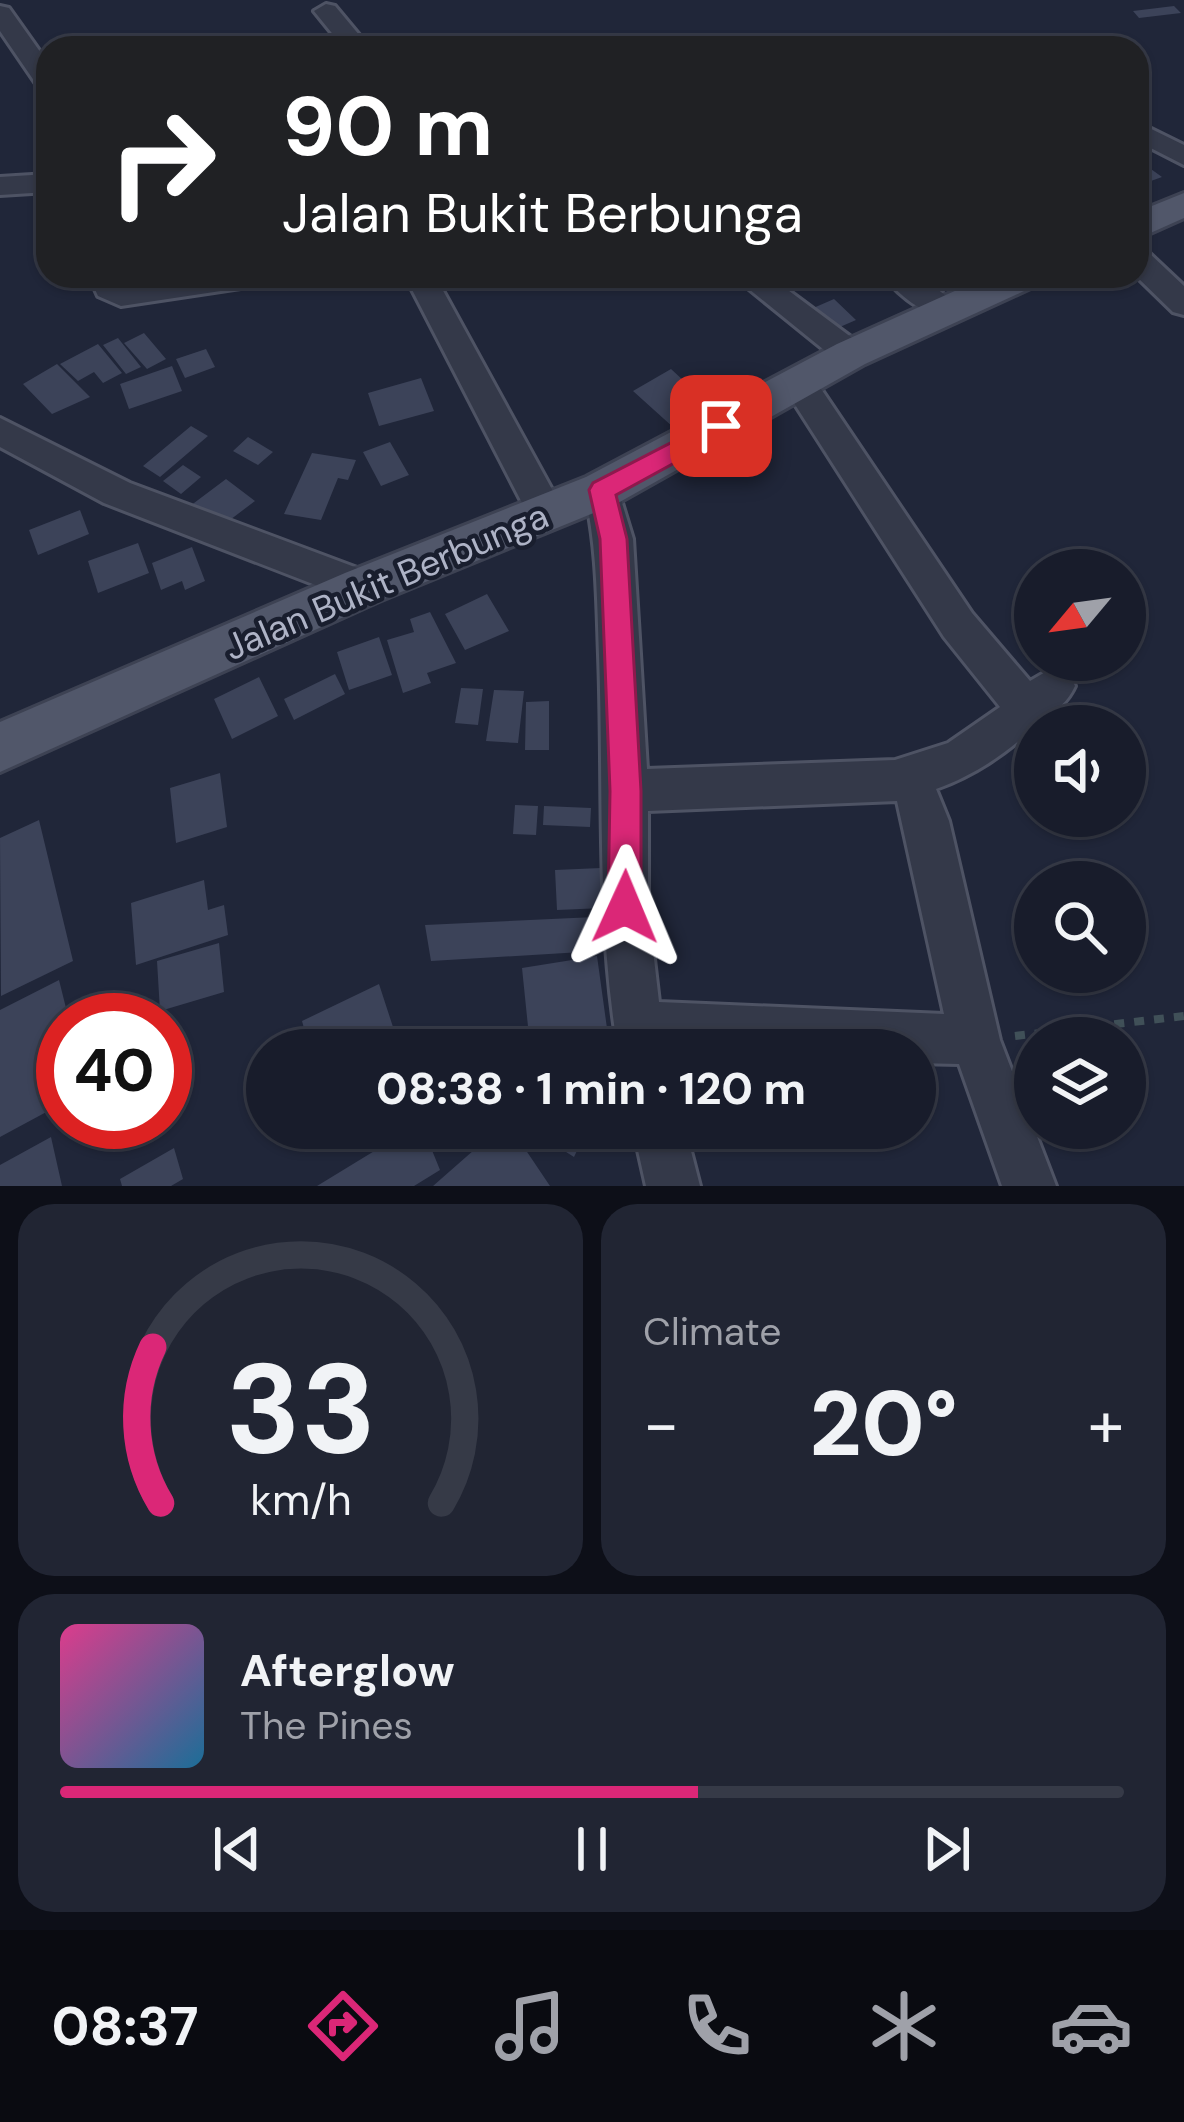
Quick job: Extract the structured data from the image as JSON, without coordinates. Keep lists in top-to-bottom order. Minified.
{"streets":{"main road":["Jalan Bukit Berbunga"]},"north":"bottom left","page":{"turn":["90 m","Jalan Bukit Berbunga"],"limit":"40","trip":"08:38 · 1 min · 120 m","tile":"Climate","heat":["−","20°","+"],"song":["Afterglow","The Pines"],"tabs":"08:37","gauge":["33","km/h"]}}
